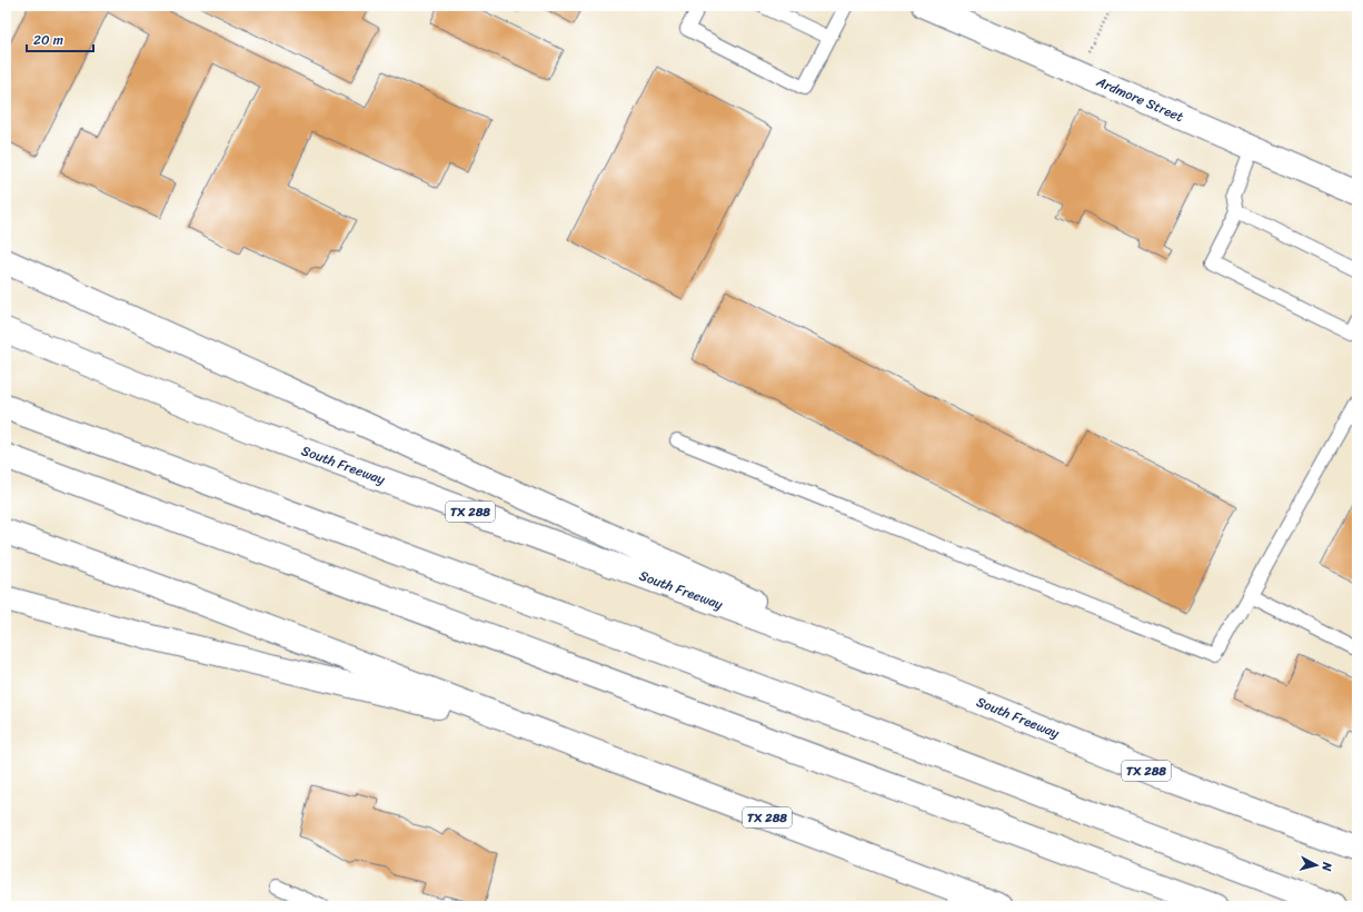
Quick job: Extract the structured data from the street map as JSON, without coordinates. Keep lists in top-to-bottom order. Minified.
{"streets":{"main road":["Ardmore Street","South Freeway","TX 288"]},"scale_bar":"20 m","north":"right"}
